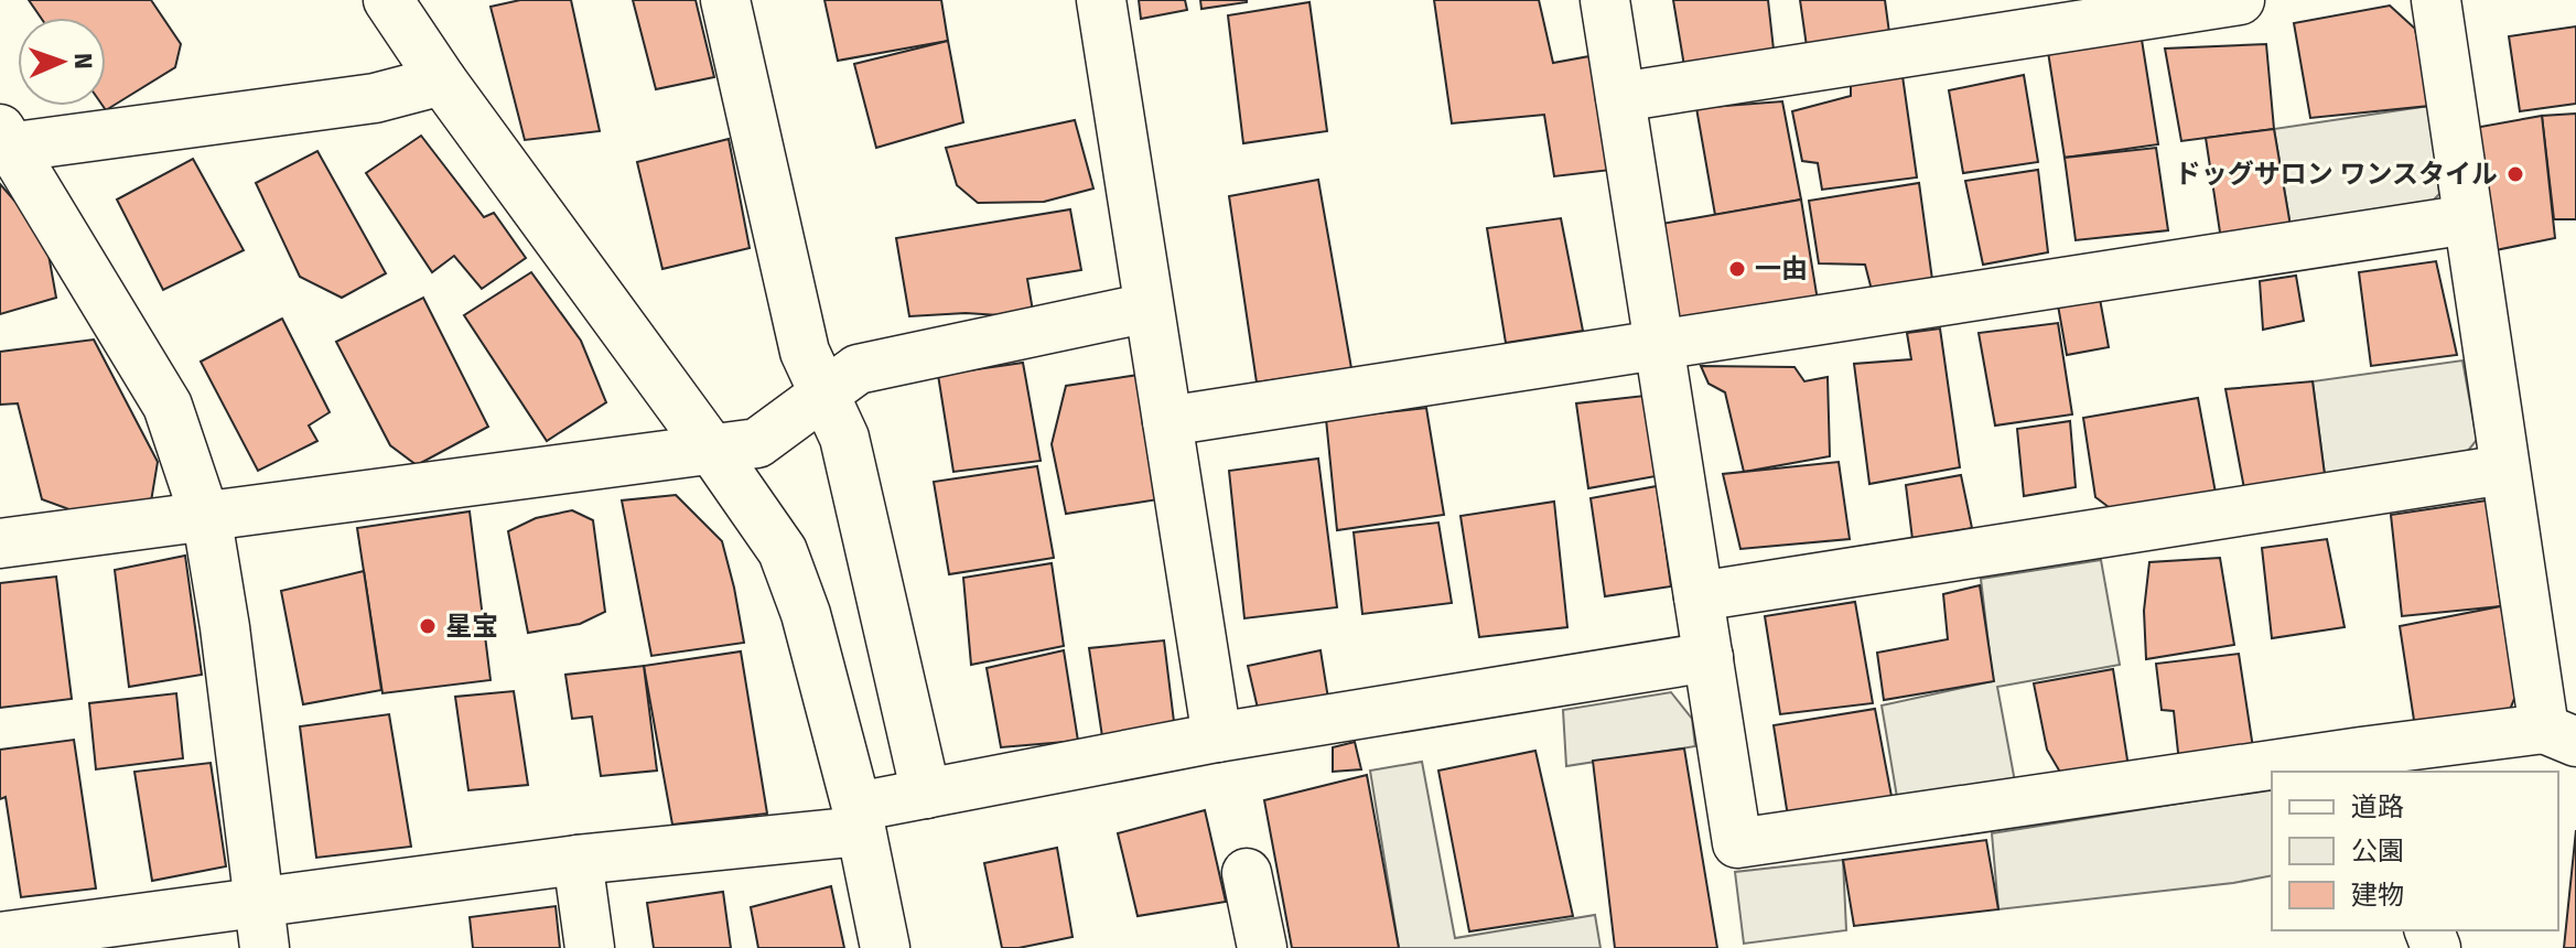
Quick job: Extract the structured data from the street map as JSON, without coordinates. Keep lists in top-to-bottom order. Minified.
{"places":["ドッグサロン ワンスタイル","一由","星宝"],"legend":["道路","公園","建物"],"north":"right"}
